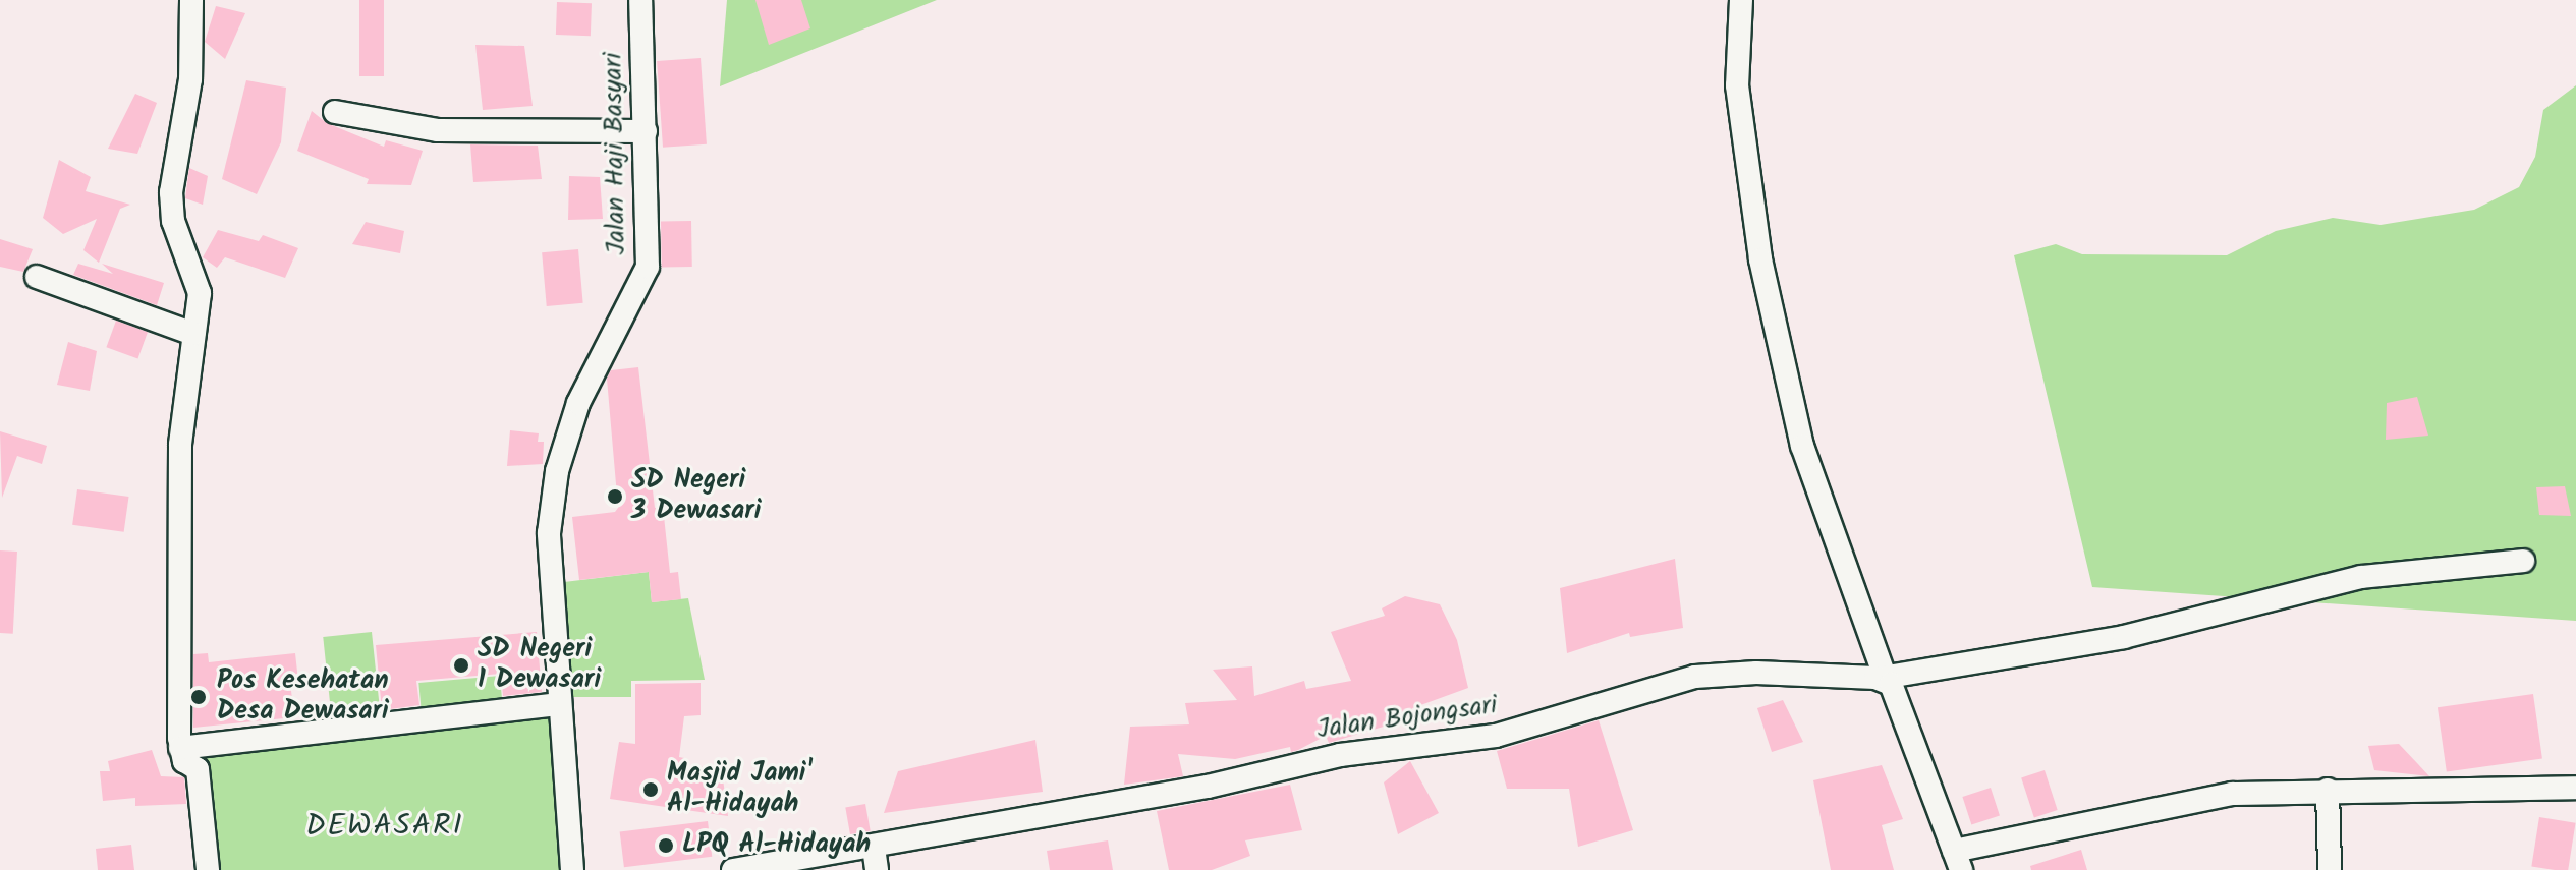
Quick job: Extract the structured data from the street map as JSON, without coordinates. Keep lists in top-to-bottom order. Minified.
{"streets":{"street":["Jalan Haji Basyari","Jalan Bojongsari"]},"districts":["DEWASARI"],"places":["SD Negeri 3 Dewasari","SD Negeri 1 Dewasari","Pos Kesehatan Desa Dewasari","Masjid Jami' Al-Hidayah","LPQ Al-Hidayah"]}
